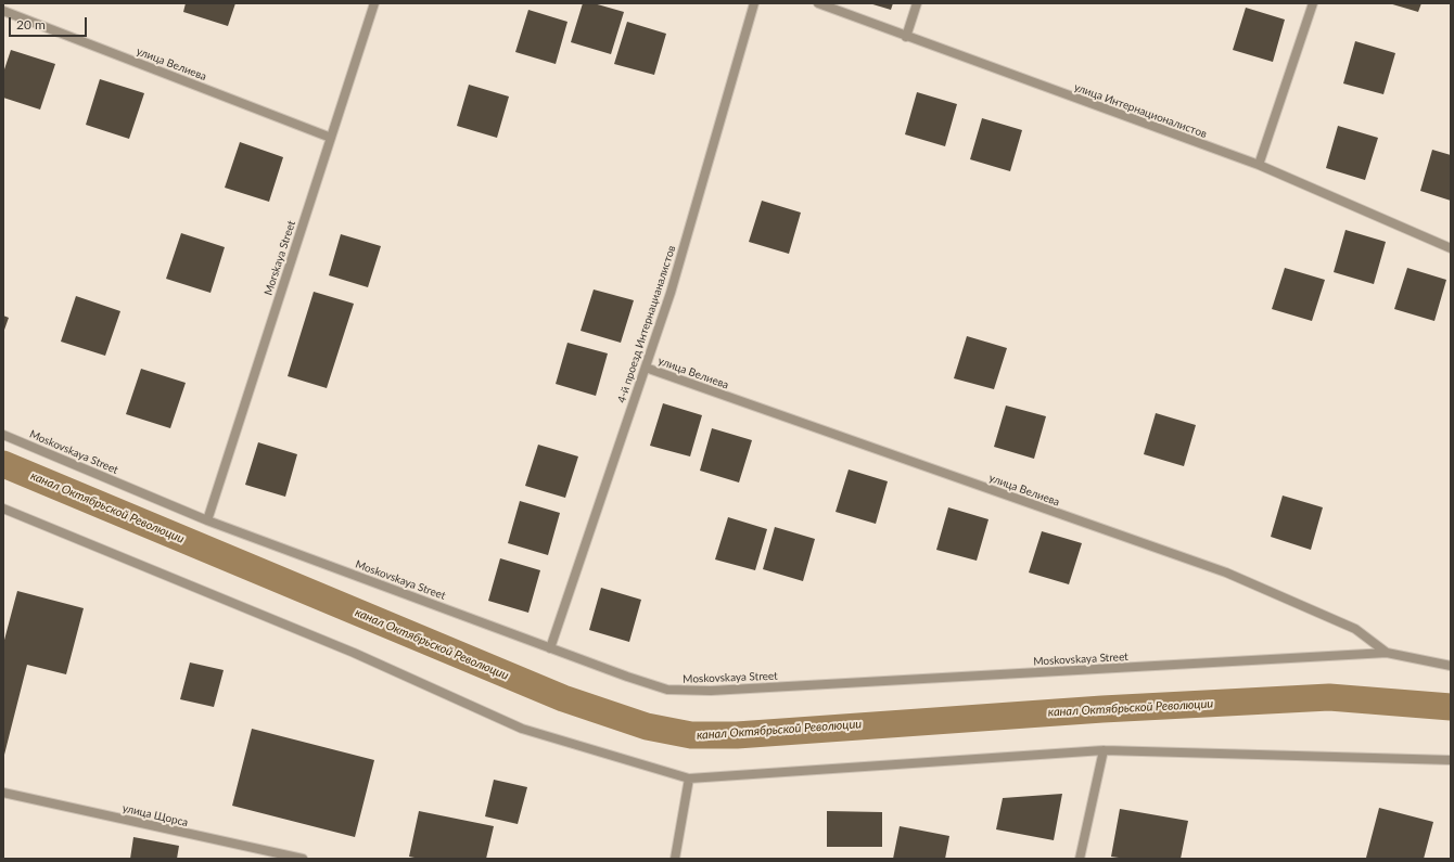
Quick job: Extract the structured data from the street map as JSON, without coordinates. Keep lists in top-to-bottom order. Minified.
{"streets":{"street":["улица Велиева","улица Интернационалистов","Morskaya Street","4-й проезд Интернацианалистов","Moskovskaya Street","улица Щорса"]},"crossings":[["улица Велиева","Morskaya Street"],["улица Велиева","4-й проезд Интернацианалистов"],["улица Велиева","Moskovskaya Street"],["Morskaya Street","Moskovskaya Street"],["4-й проезд Интернацианалистов","Moskovskaya Street"]],"water":["канал Октябрьской Революции"],"scale_bar":"20 m"}
